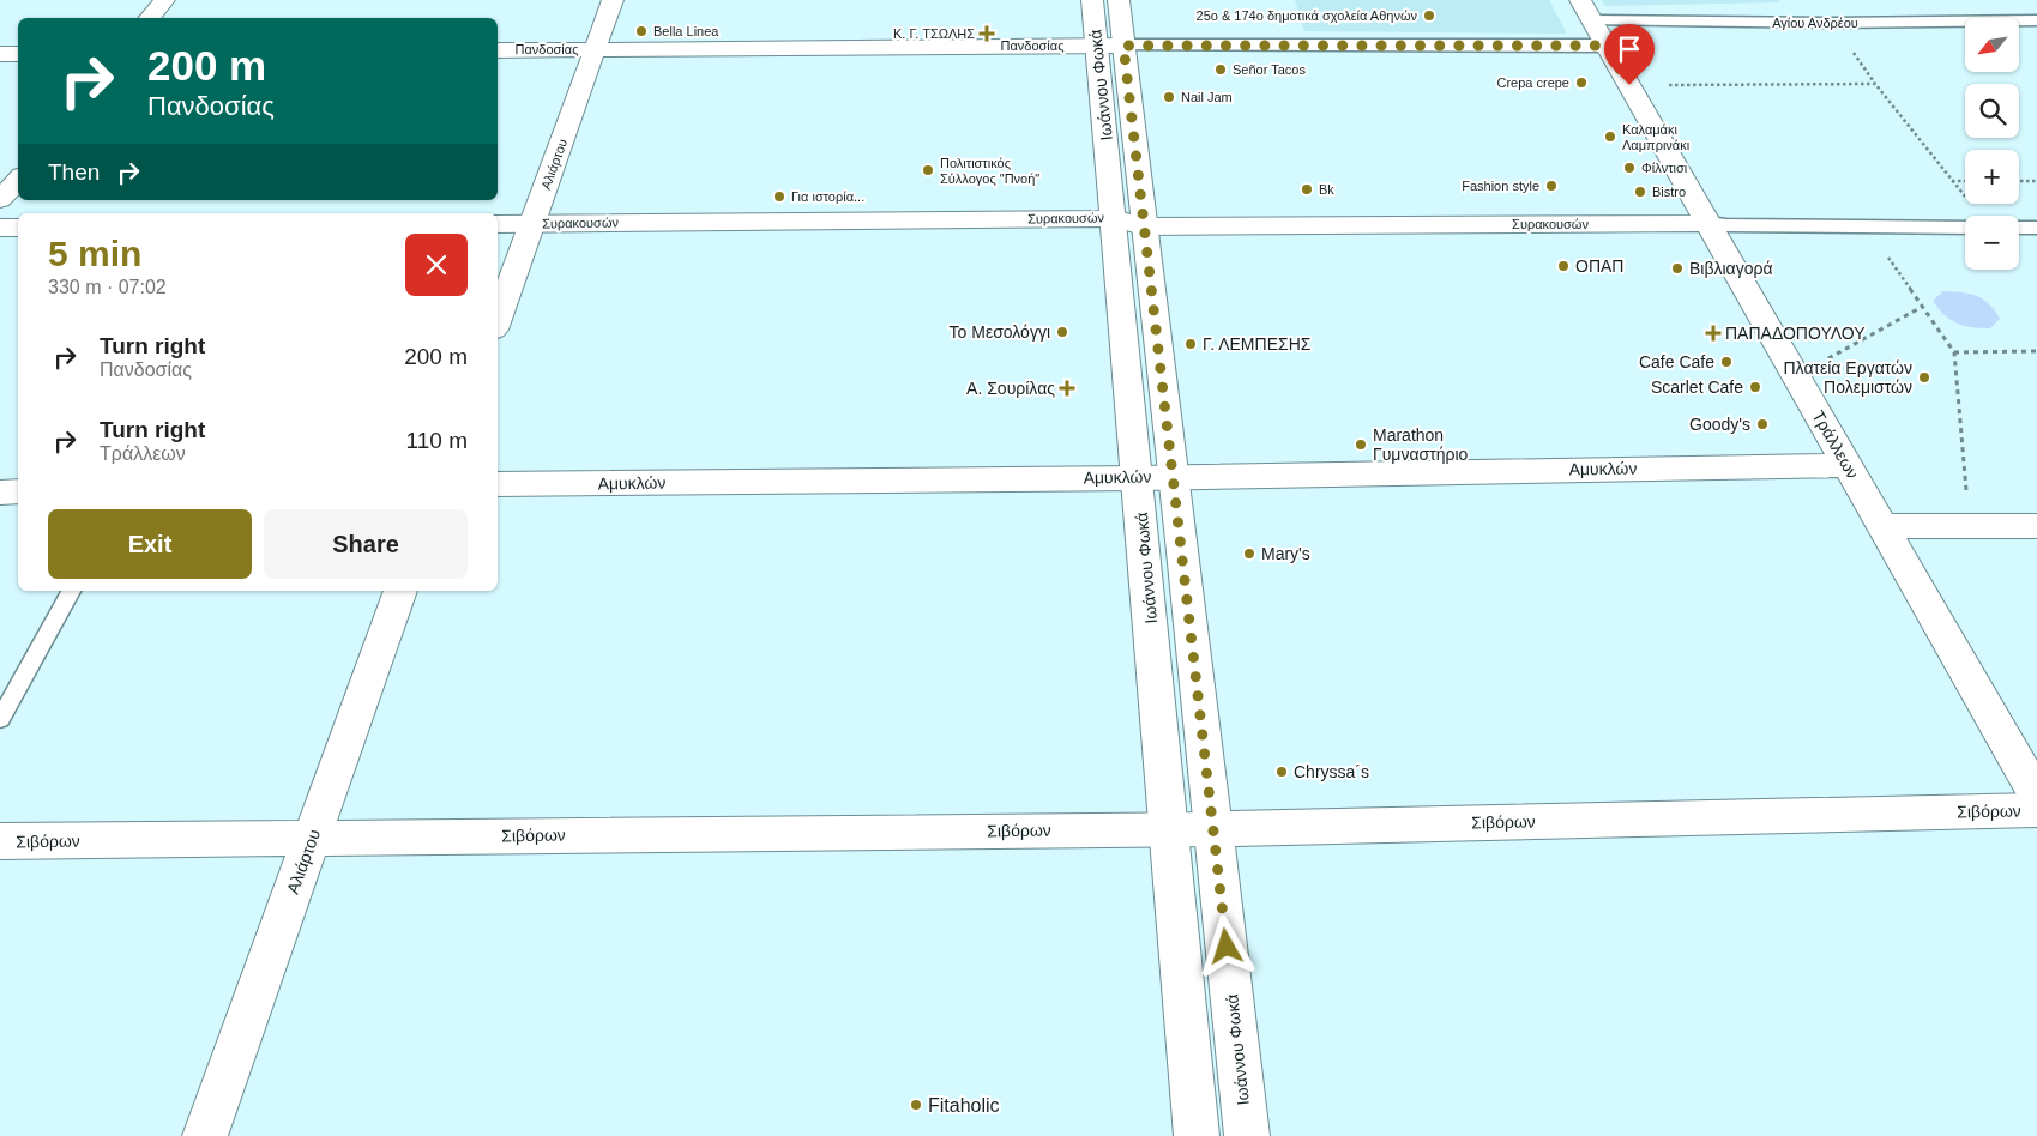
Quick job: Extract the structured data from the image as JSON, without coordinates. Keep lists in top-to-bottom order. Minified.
{"streets":{"street":["Αγίου Ανδρέου","Πανδοσίας","Ιωάννου Φωκά","Αλιάρτου","Συρακουσών","Τράλλεων","Αμυκλών","Σιβόρων"]},"crossings":[["Αγίου Ανδρέου","Τράλλεων"],["Πανδοσίας","Ιωάννου Φωκά"],["Πανδοσίας","Αλιάρτου"],["Πανδοσίας","Τράλλεων"],["Ιωάννου Φωκά","Συρακουσών"],["Ιωάννου Φωκά","Αμυκλών"],["Ιωάννου Φωκά","Σιβόρων"],["Αλιάρτου","Συρακουσών"],["Αλιάρτου","Σιβόρων"],["Συρακουσών","Τράλλεων"],["Τράλλεων","Αμυκλών"]],"places":{"other":["25ο & 174ο δημοτικά σχολεία Αθηνών","Bella Linea","Señor Tacos","Crepa crepe","Nail Jam","Καλαμάκι Λαμπρινάκι","Φίλντισι","Πολιτιστικός Σύλλογος \"Πνοή\"","Fashion style","Bk","Bistro","Για ιστορία...","ΟΠΑΠ","Βιβλιαγορά","Το Μεσολόγγι","Γ. ΛΕΜΠΕΣΗΣ","Cafe Cafe","Πλατεία Εργατών Πολεμιστών","Scarlet Cafe","Goody's","Marathon Γυμναστήριο","Mary's","Chryssa´s","Fitaholic"],"health":["Κ. Γ. ΤΣΩΛΗΣ","ΠΑΠΑΔΟΠΟΥΛΟΥ","Α. Σουρίλας"]},"north":"bottom left","page":{"map_buttons":["+","−"],"turn":["200 m","Πανδοσίας"],"then":"Then","heading":["5 min","330 m · 07:02"],"list":[{"name":"Turn right","note":"Πανδοσίας","value":"200 m"},{"name":"Turn right","note":"Τράλλεων","value":"110 m"}],"buttons":["Exit","Share"]}}
